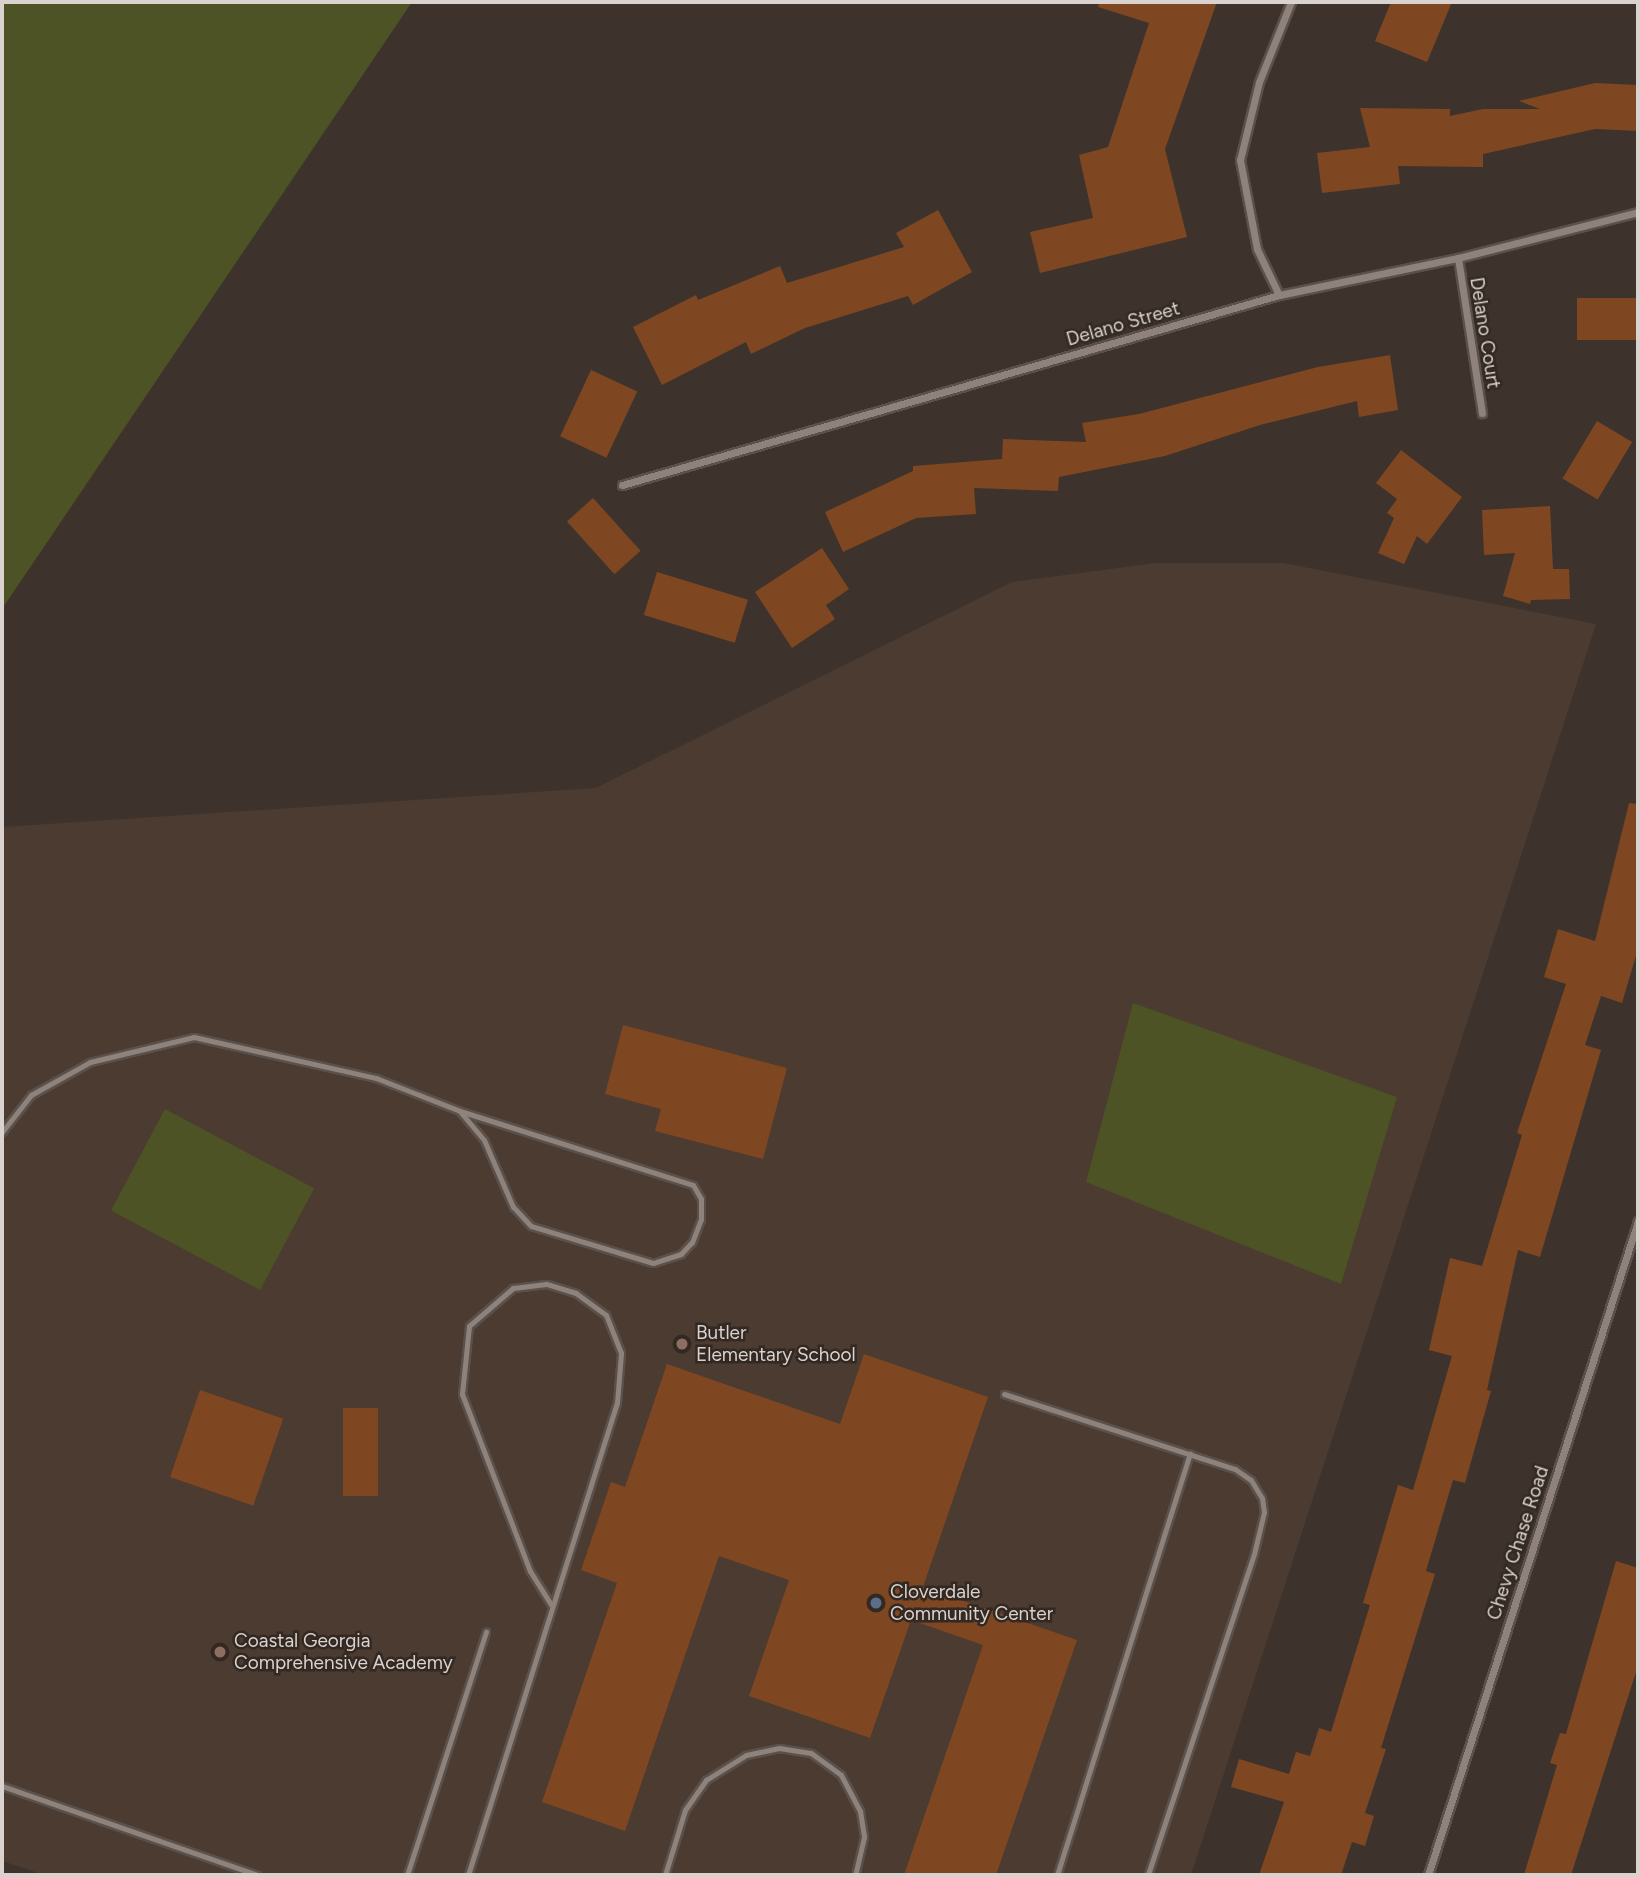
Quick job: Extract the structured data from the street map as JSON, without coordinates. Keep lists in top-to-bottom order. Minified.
{"streets":{"street":["Delano Street","Delano Court","Chevy Chase Road"]},"crossings":[["Delano Street","Delano Court"]],"places":["Butler Elementary School","Cloverdale Community Center","Coastal Georgia Comprehensive Academy"]}
